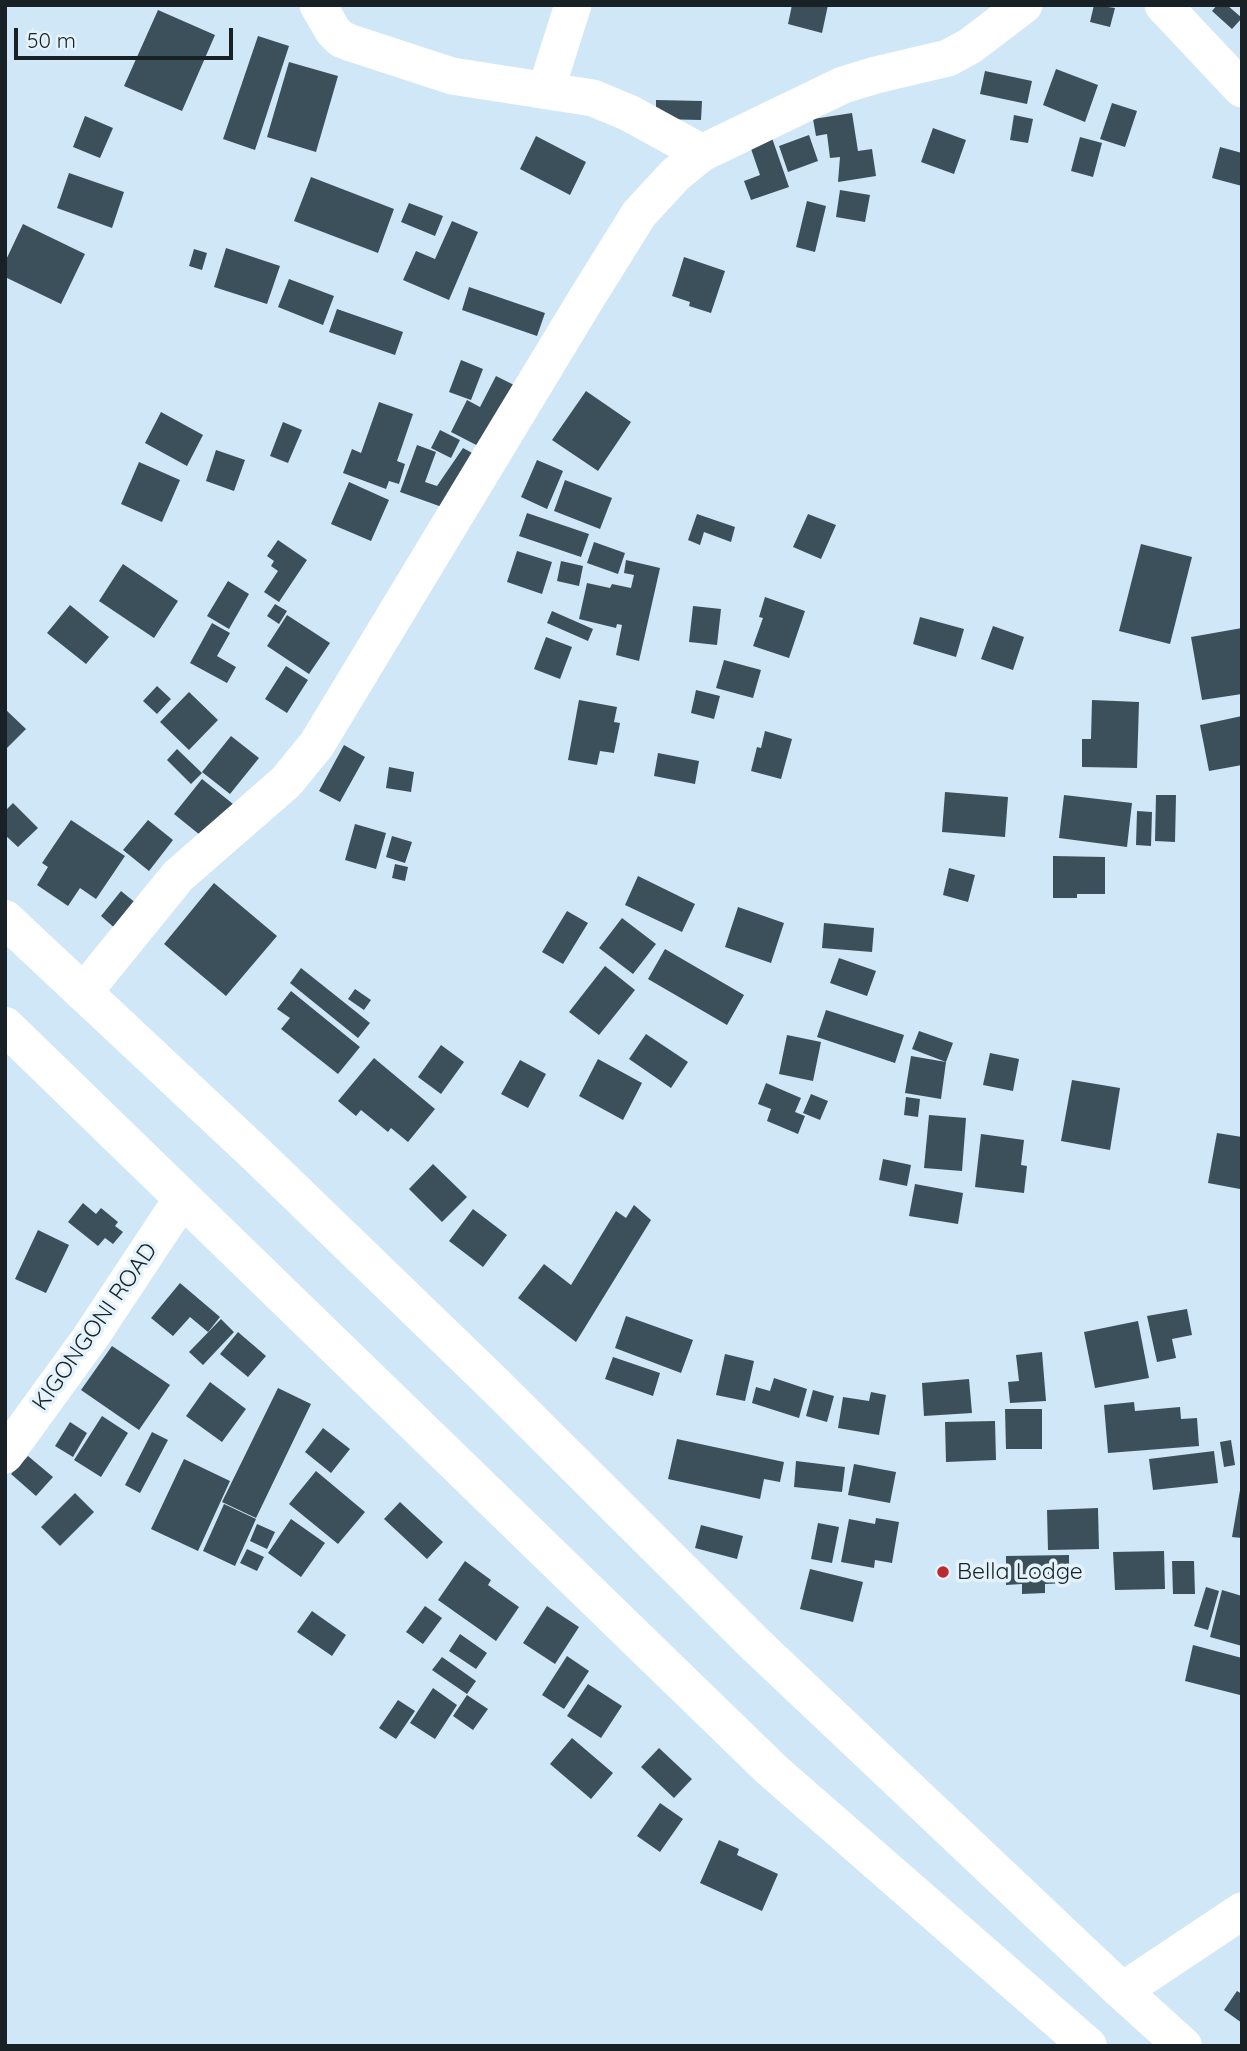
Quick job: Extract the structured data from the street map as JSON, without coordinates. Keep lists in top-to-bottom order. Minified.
{"streets":{"street":["KIGONGONI ROAD"]},"places":["Bella Lodge"],"scale_bar":"50 m"}
